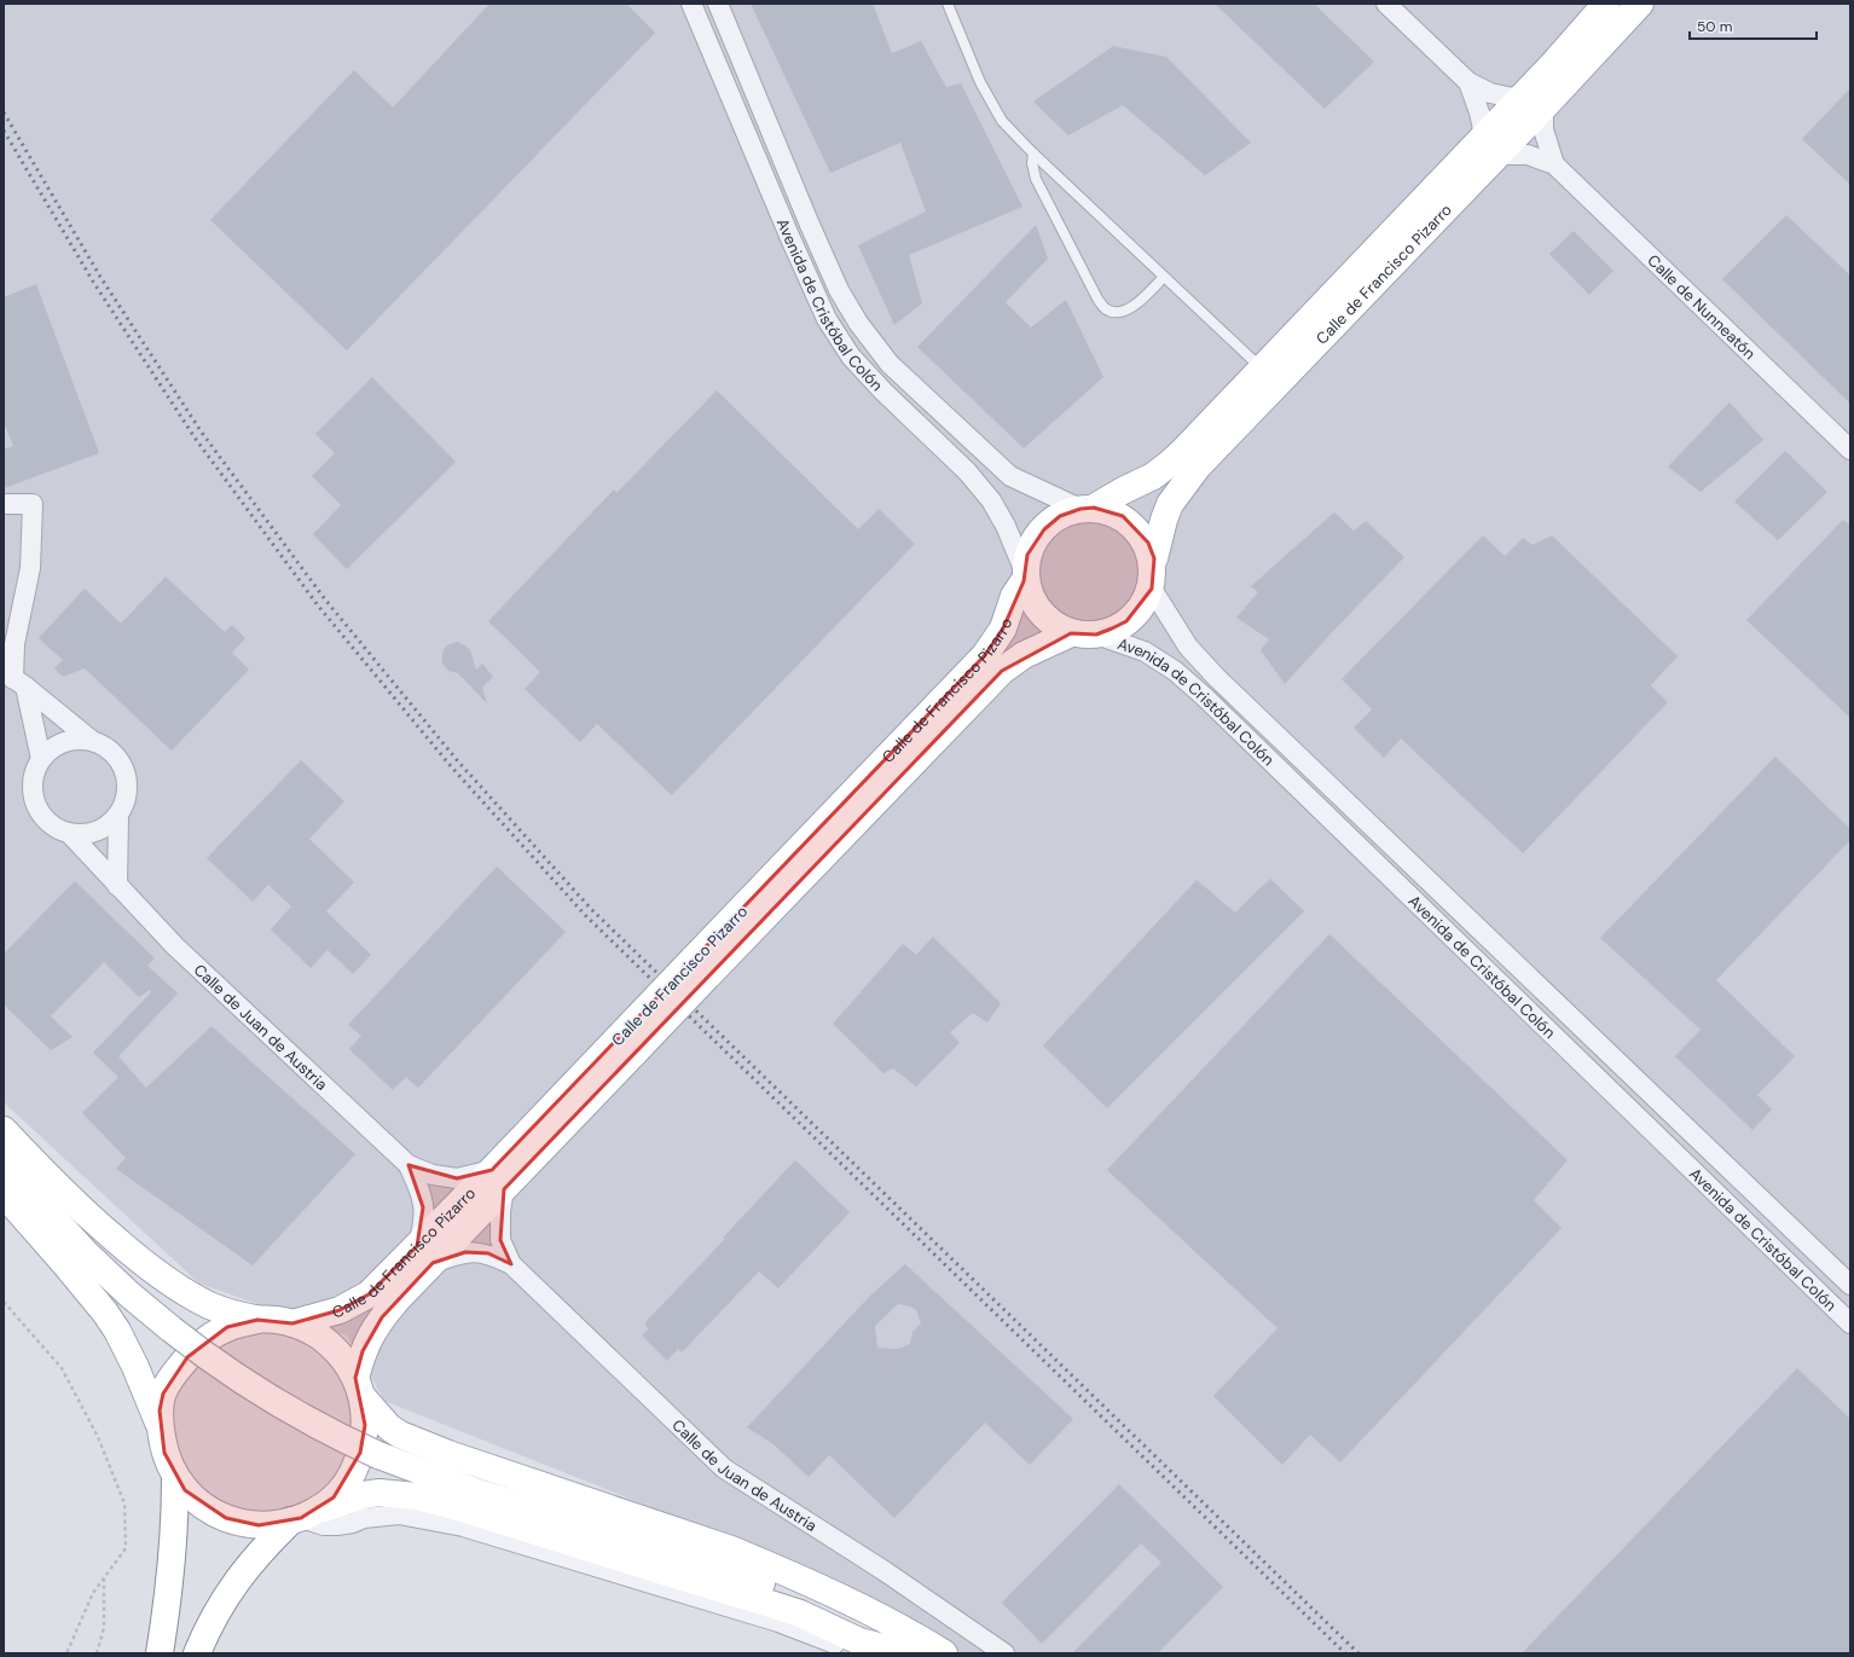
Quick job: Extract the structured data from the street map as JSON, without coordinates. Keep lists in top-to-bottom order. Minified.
{"streets":{"main road":["Calle de Francisco Pizarro"],"street":["Avenida de Cristóbal Colón","Calle de Nunneatón","Calle de Juan de Austria"]},"crossings":[["Calle de Francisco Pizarro","Avenida de Cristóbal Colón"],["Calle de Francisco Pizarro","Calle de Nunneatón"]],"scale_bar":"50 m"}
